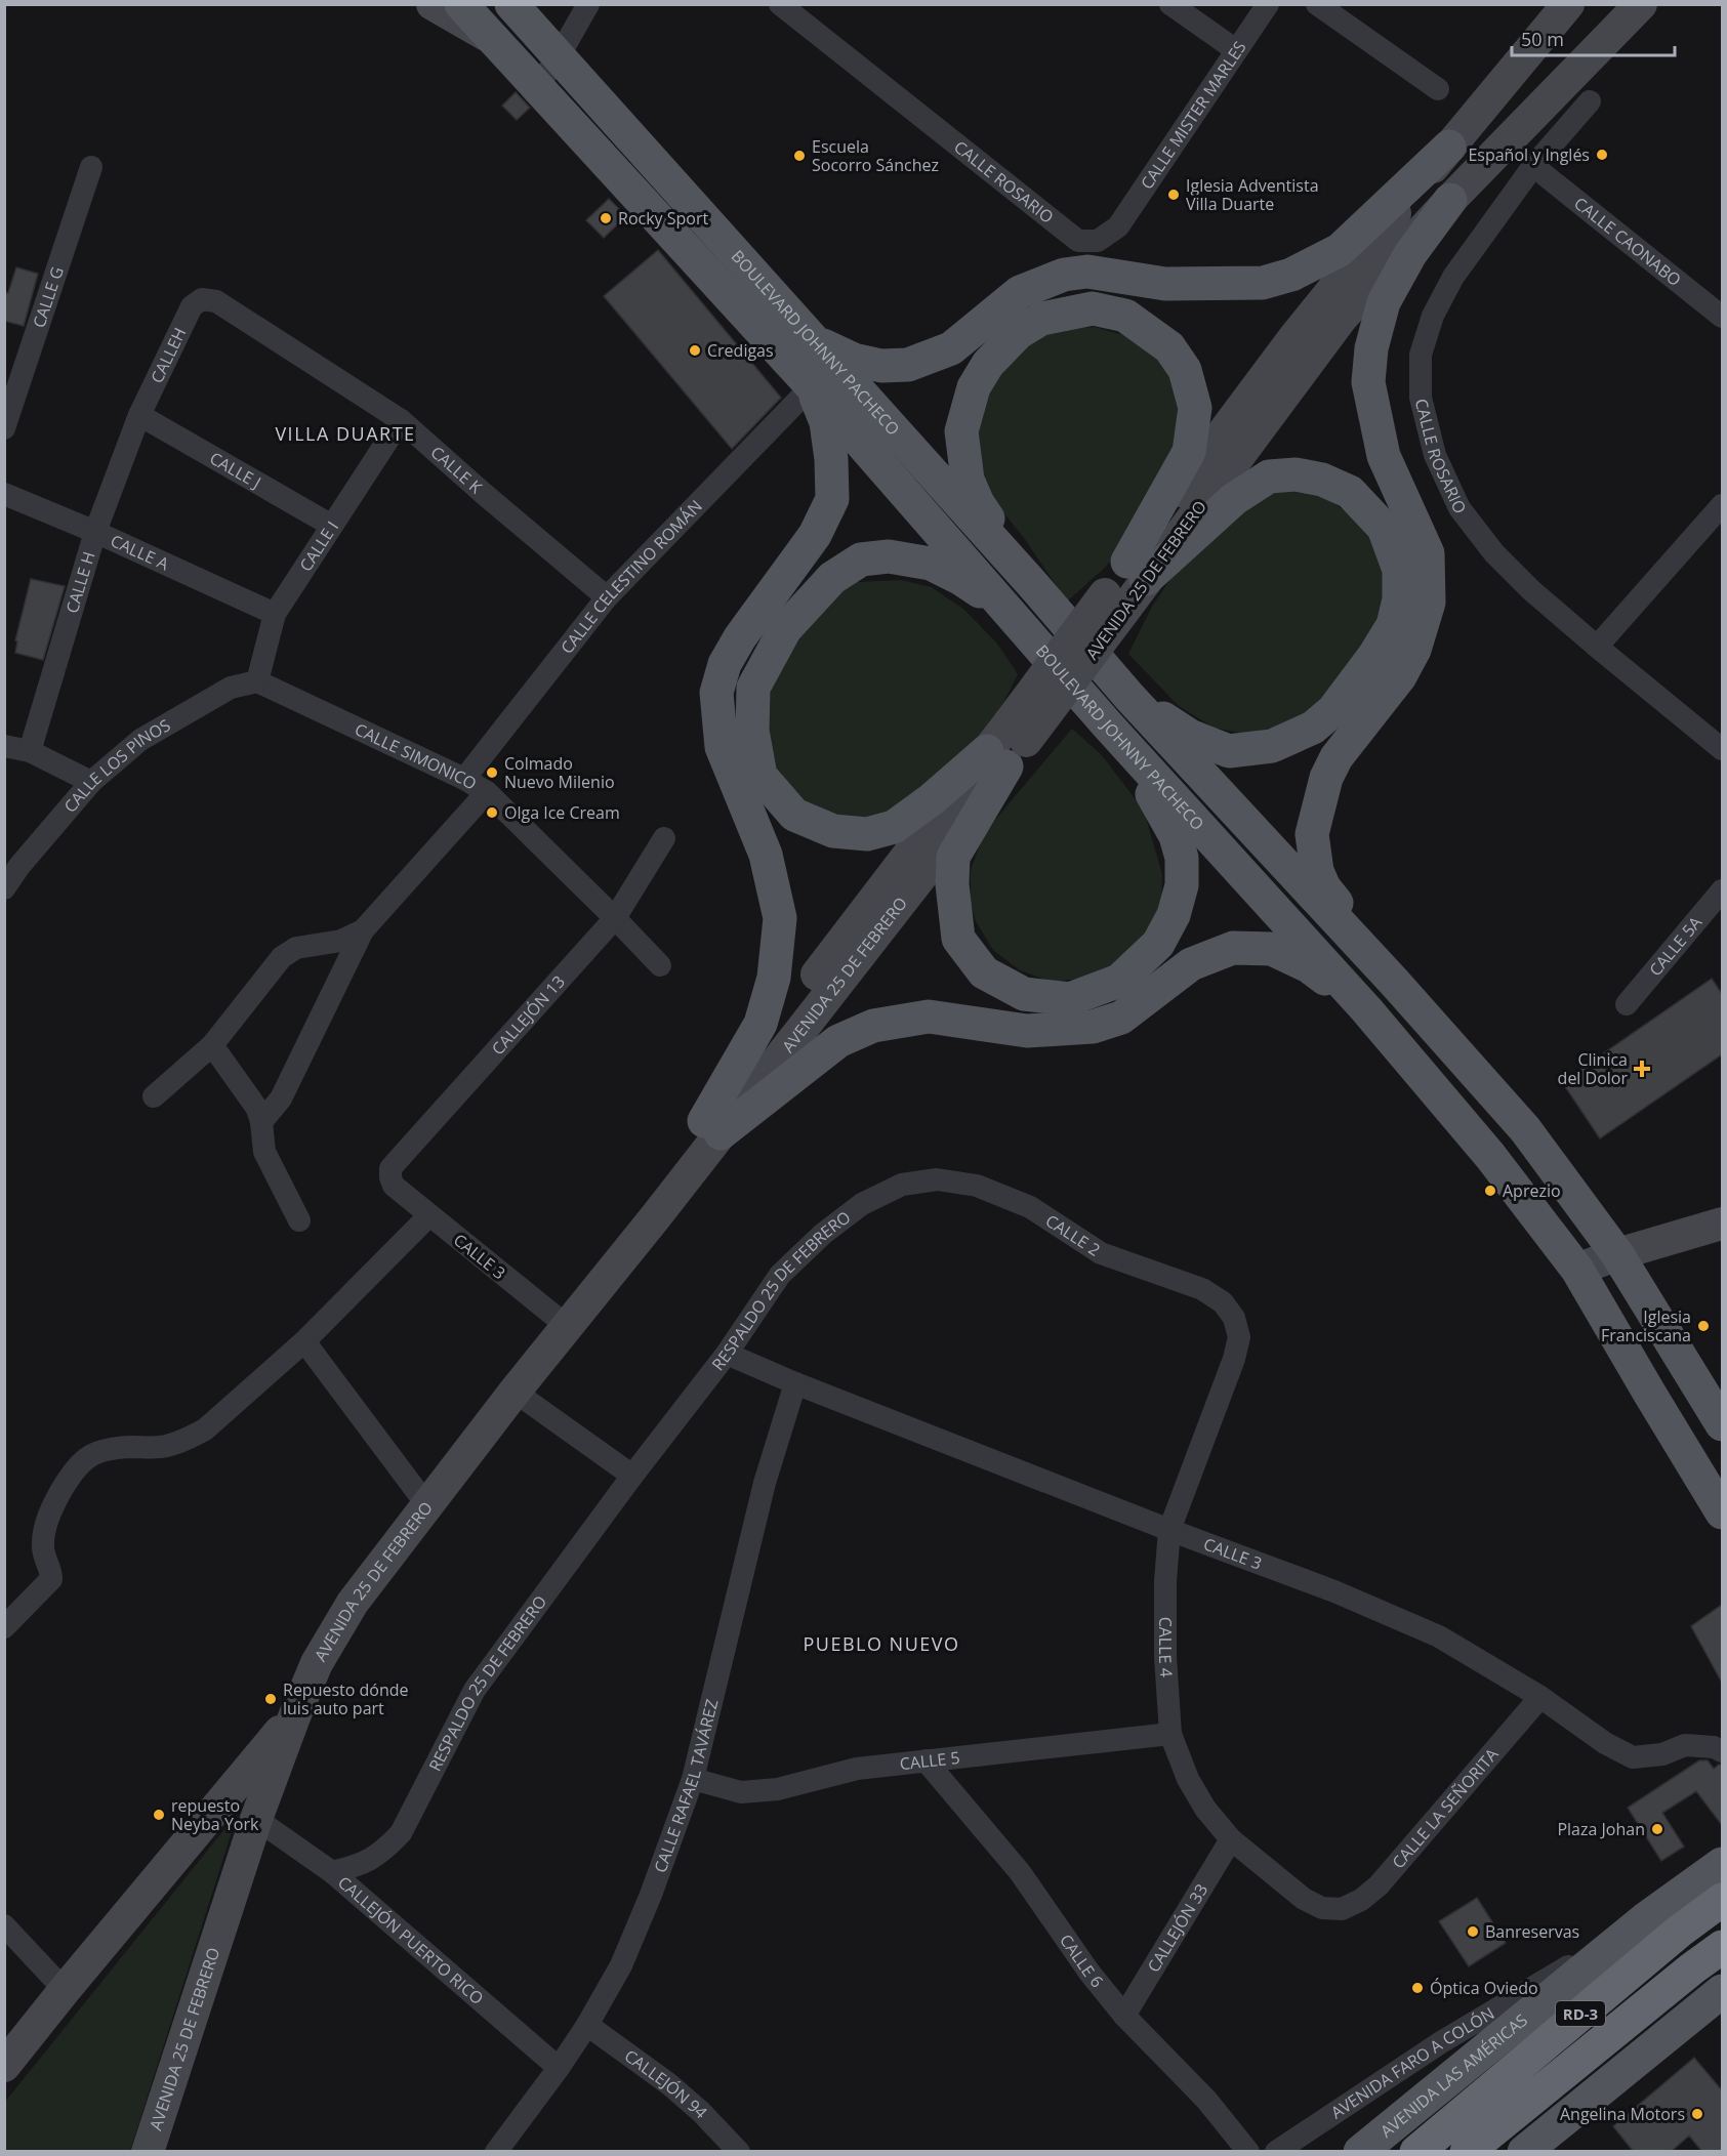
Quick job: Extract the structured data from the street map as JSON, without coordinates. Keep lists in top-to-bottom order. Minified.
{"streets":{"highway":["RD-3"],"main road":["BOULEVARD JOHNNY PACHECO","AVENIDA 25 DE FEBRERO","AVENIDA LAS AMÉRICAS"],"street":["CALLE MISTER MARLES","CALLE ROSARIO","CALLE CAONABO","CALLE G","CALLEH","CALLE K","CALLE J","CALLE I","CALLE A","CALLE CELESTINO ROMÁN","CALLE H","CALLE SIMONICO","CALLE LOS PINOS","CALLE 5A","CALLEJÓN 13","CALLE 2","CALLE 3","RESPALDO 25 DE FEBRERO","CALLE 4","CALLE 5","CALLE RAFAEL TAVÁREZ","CALLE LA SEÑORITA","CALLEJÓN 33","CALLEJÓN PUERTO RICO","CALLE 6","AVENIDA FARO A COLÓN","CALLEJÓN 94"]},"crossings":[["CALLE MISTER MARLES","CALLE ROSARIO"],["CALLE ROSARIO","CALLE CAONABO"],["BOULEVARD JOHNNY PACHECO","CALLE CELESTINO ROMÁN"],["CALLEH","CALLE K"],["CALLEH","CALLE J"],["CALLEH","CALLE H"],["CALLE K","CALLE I"],["CALLE K","CALLE CELESTINO ROMÁN"],["CALLE J","CALLE I"],["CALLE J","CALLE H"],["CALLE I","CALLE A"],["CALLE I","CALLE SIMONICO"],["CALLE I","CALLE LOS PINOS"],["CALLE A","CALLE H"],["CALLE CELESTINO ROMÁN","CALLE SIMONICO"],["AVENIDA 25 DE FEBRERO","CALLE 3"],["AVENIDA 25 DE FEBRERO","CALLEJÓN PUERTO RICO"],["CALLE SIMONICO","CALLE LOS PINOS"],["CALLE SIMONICO","CALLEJÓN 13"],["CALLEJÓN 13","CALLE 3"],["CALLE 2","RESPALDO 25 DE FEBRERO"],["CALLE 2","CALLE 4"],["CALLE 3","RESPALDO 25 DE FEBRERO"],["CALLE 3","CALLE 4"],["CALLE 3","CALLE RAFAEL TAVÁREZ"],["CALLE 3","CALLE LA SEÑORITA"],["RESPALDO 25 DE FEBRERO","CALLEJÓN PUERTO RICO"],["CALLE 4","CALLE 5"],["CALLE 4","CALLE LA SEÑORITA"],["CALLE 4","CALLEJÓN 33"],["CALLE 5","CALLE RAFAEL TAVÁREZ"],["CALLE 5","CALLE 6"],["CALLE RAFAEL TAVÁREZ","CALLEJÓN PUERTO RICO"],["CALLE RAFAEL TAVÁREZ","CALLEJÓN 94"],["CALLEJÓN 33","CALLE 6"],["AVENIDA FARO A COLÓN","AVENIDA LAS AMÉRICAS"]],"districts":["VILLA DUARTE","PUEBLO NUEVO"],"places":{"other":["Español y Inglés","Escuela Socorro Sánchez","Iglesia Adventista Villa Duarte","Rocky Sport","Credigas","Colmado Nuevo Milenio","Olga Ice Cream","Aprezio","Iglesia Franciscana","Repuesto dónde luis auto part","repuesto Neyba York","Plaza Johan","Banreservas","Óptica Oviedo","Angelina Motors"],"health":["Clinica del Dolor"]},"scale_bar":"50 m"}
